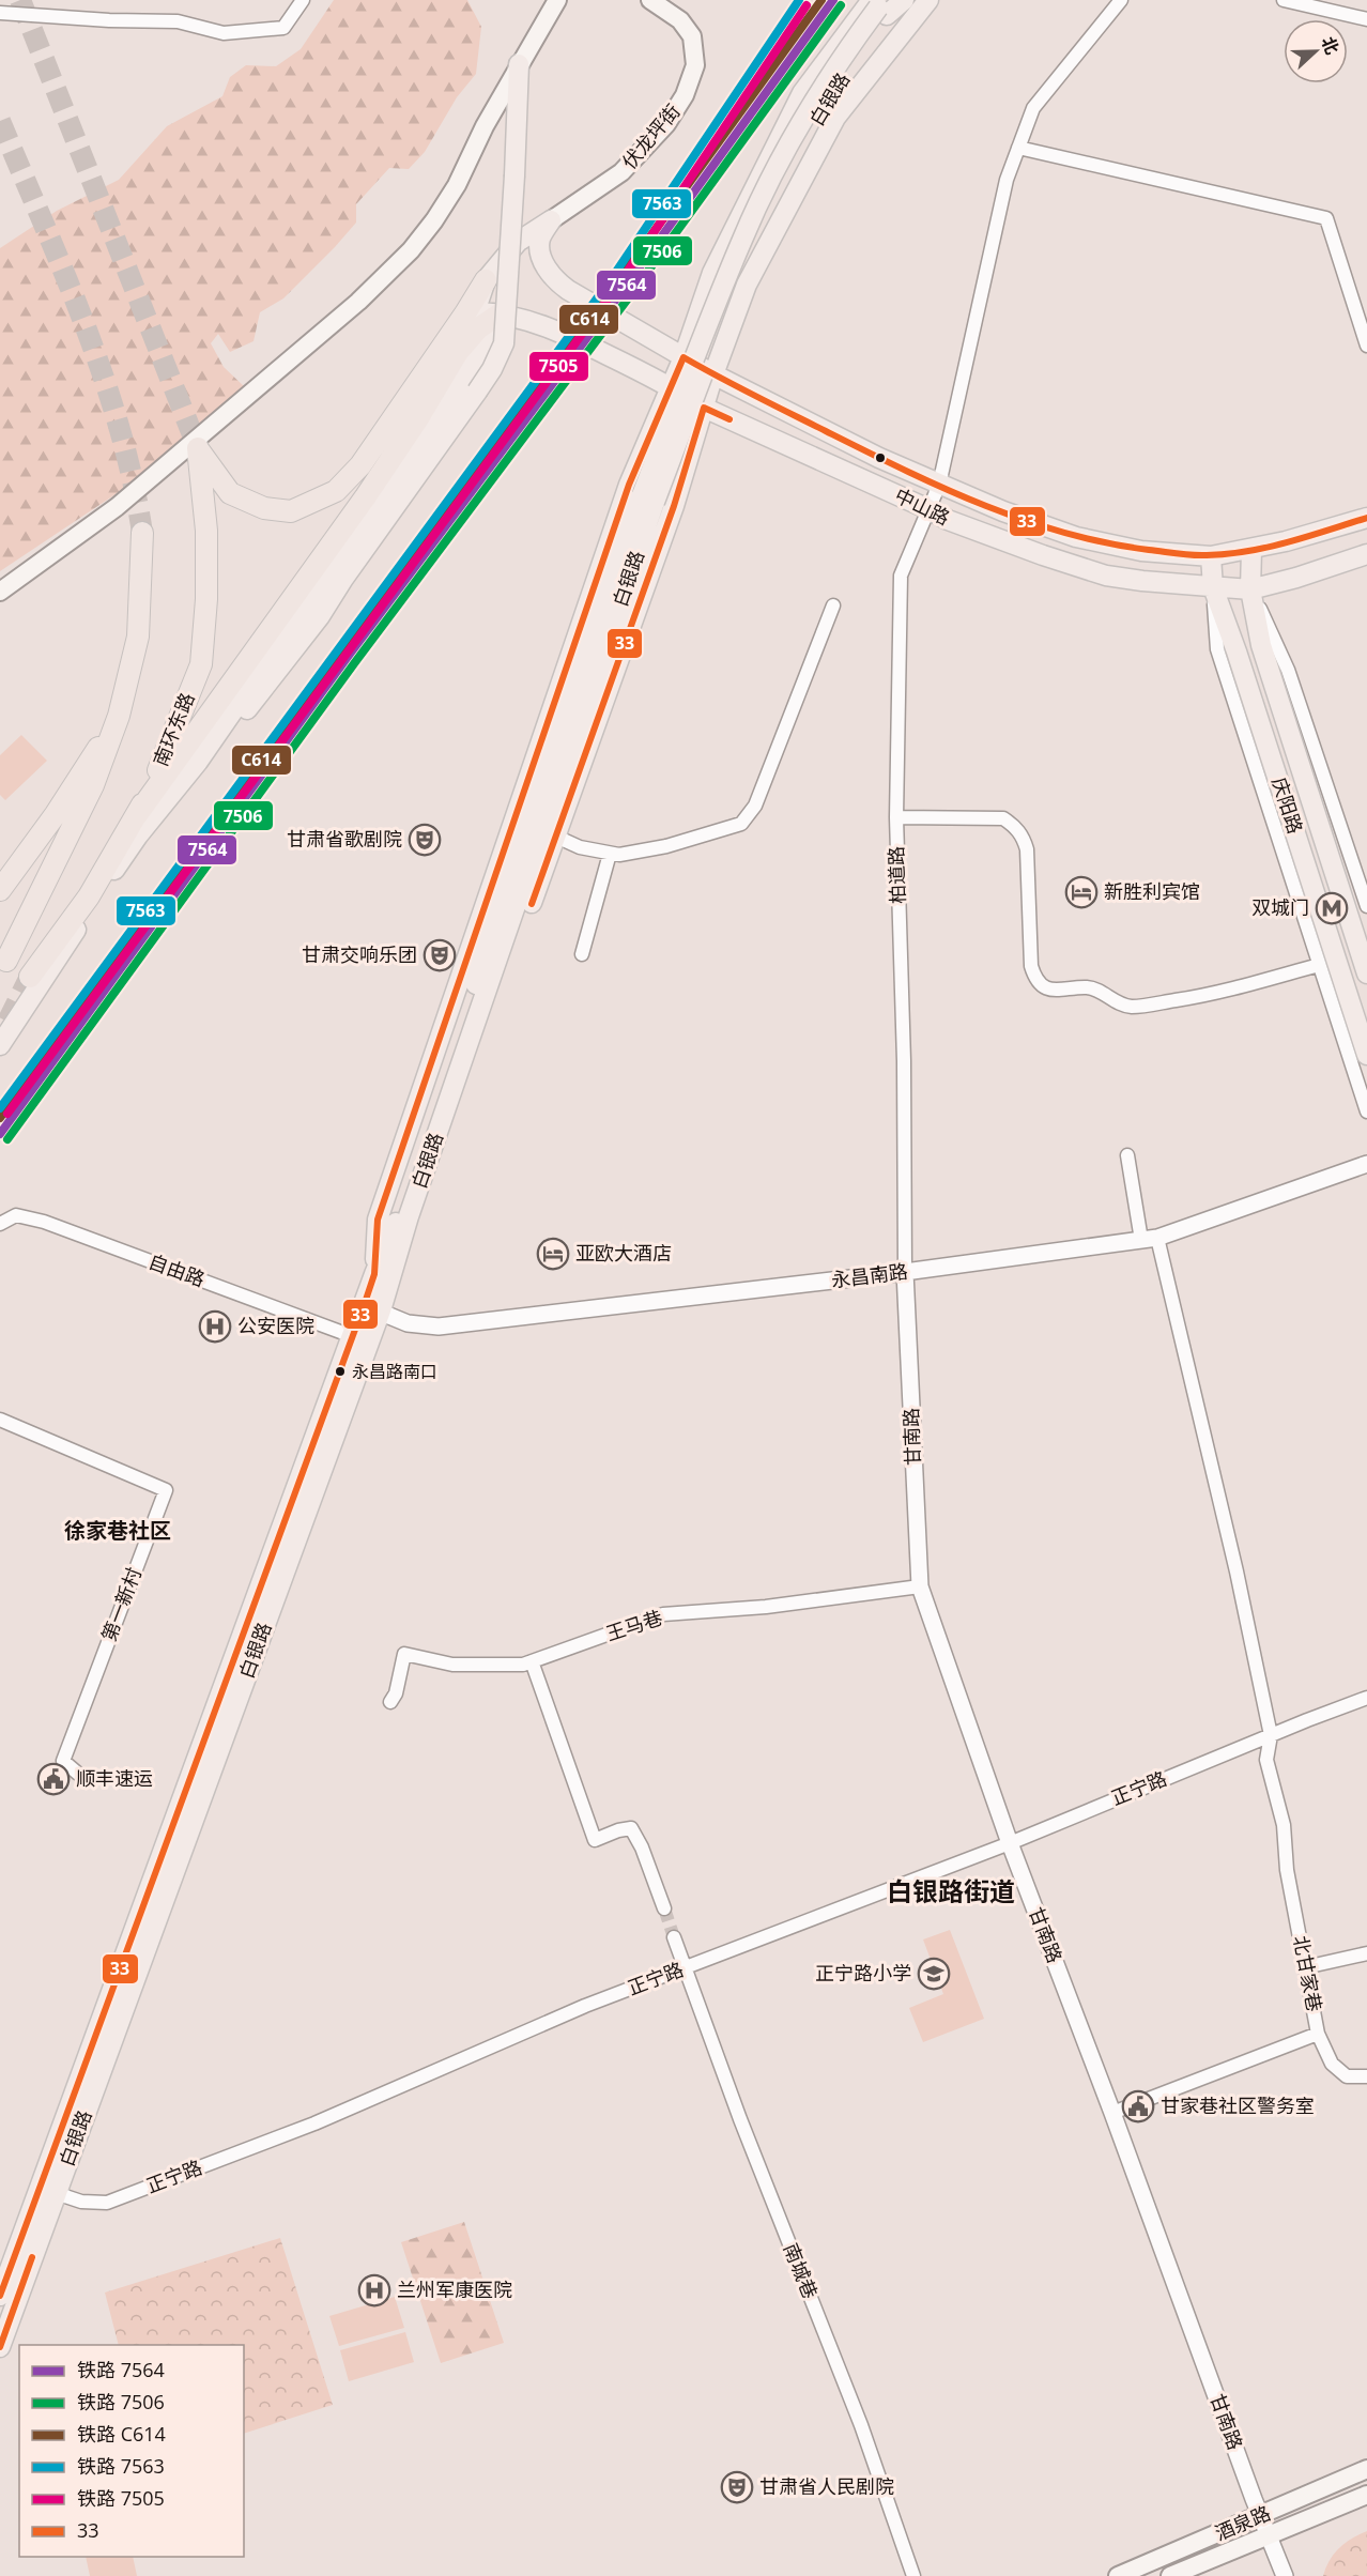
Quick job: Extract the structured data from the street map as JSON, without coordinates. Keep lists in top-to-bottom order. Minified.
{"streets":{"highway":["南环东路"],"main road":["白银路","伏龙坪街","中山路","庆阳路","酒泉路"],"street":["柏道路","自由路","永昌南路","甘南路","第一新村","王马巷","正宁路","北甘家巷","南城巷"]},"crossings":[["白银路","自由路"],["白银路","永昌南路"],["白银路","正宁路"],["伏龙坪街","中山路"],["中山路","南环东路"],["中山路","庆阳路"],["中山路","柏道路"],["柏道路","永昌南路"],["柏道路","甘南路"],["永昌南路","甘南路"],["甘南路","王马巷"],["甘南路","正宁路"],["甘南路","北甘家巷"],["甘南路","酒泉路"],["正宁路","北甘家巷"],["正宁路","南城巷"]],"districts":["徐家巷社区","白银路街道"],"places":{"theatre":["甘肃省歌剧院","甘肃交响乐团","甘肃省人民剧院"],"hotel":["新胜利宾馆","亚欧大酒店"],"metro station":["双城门"],"hospital":["公安医院","兰州军康医院"],"other":["永昌路南口"],"public building":["顺丰速运","甘家巷社区警务室"],"school or university":["正宁路小学"]},"lines":["rail line 7564","rail line C614","rail line 7563","rail line 7506","rail line 7505","transit line 33"],"legend":["铁路 7564","铁路 7506","铁路 C614","铁路 7563","铁路 7505","33"],"north":"right"}
